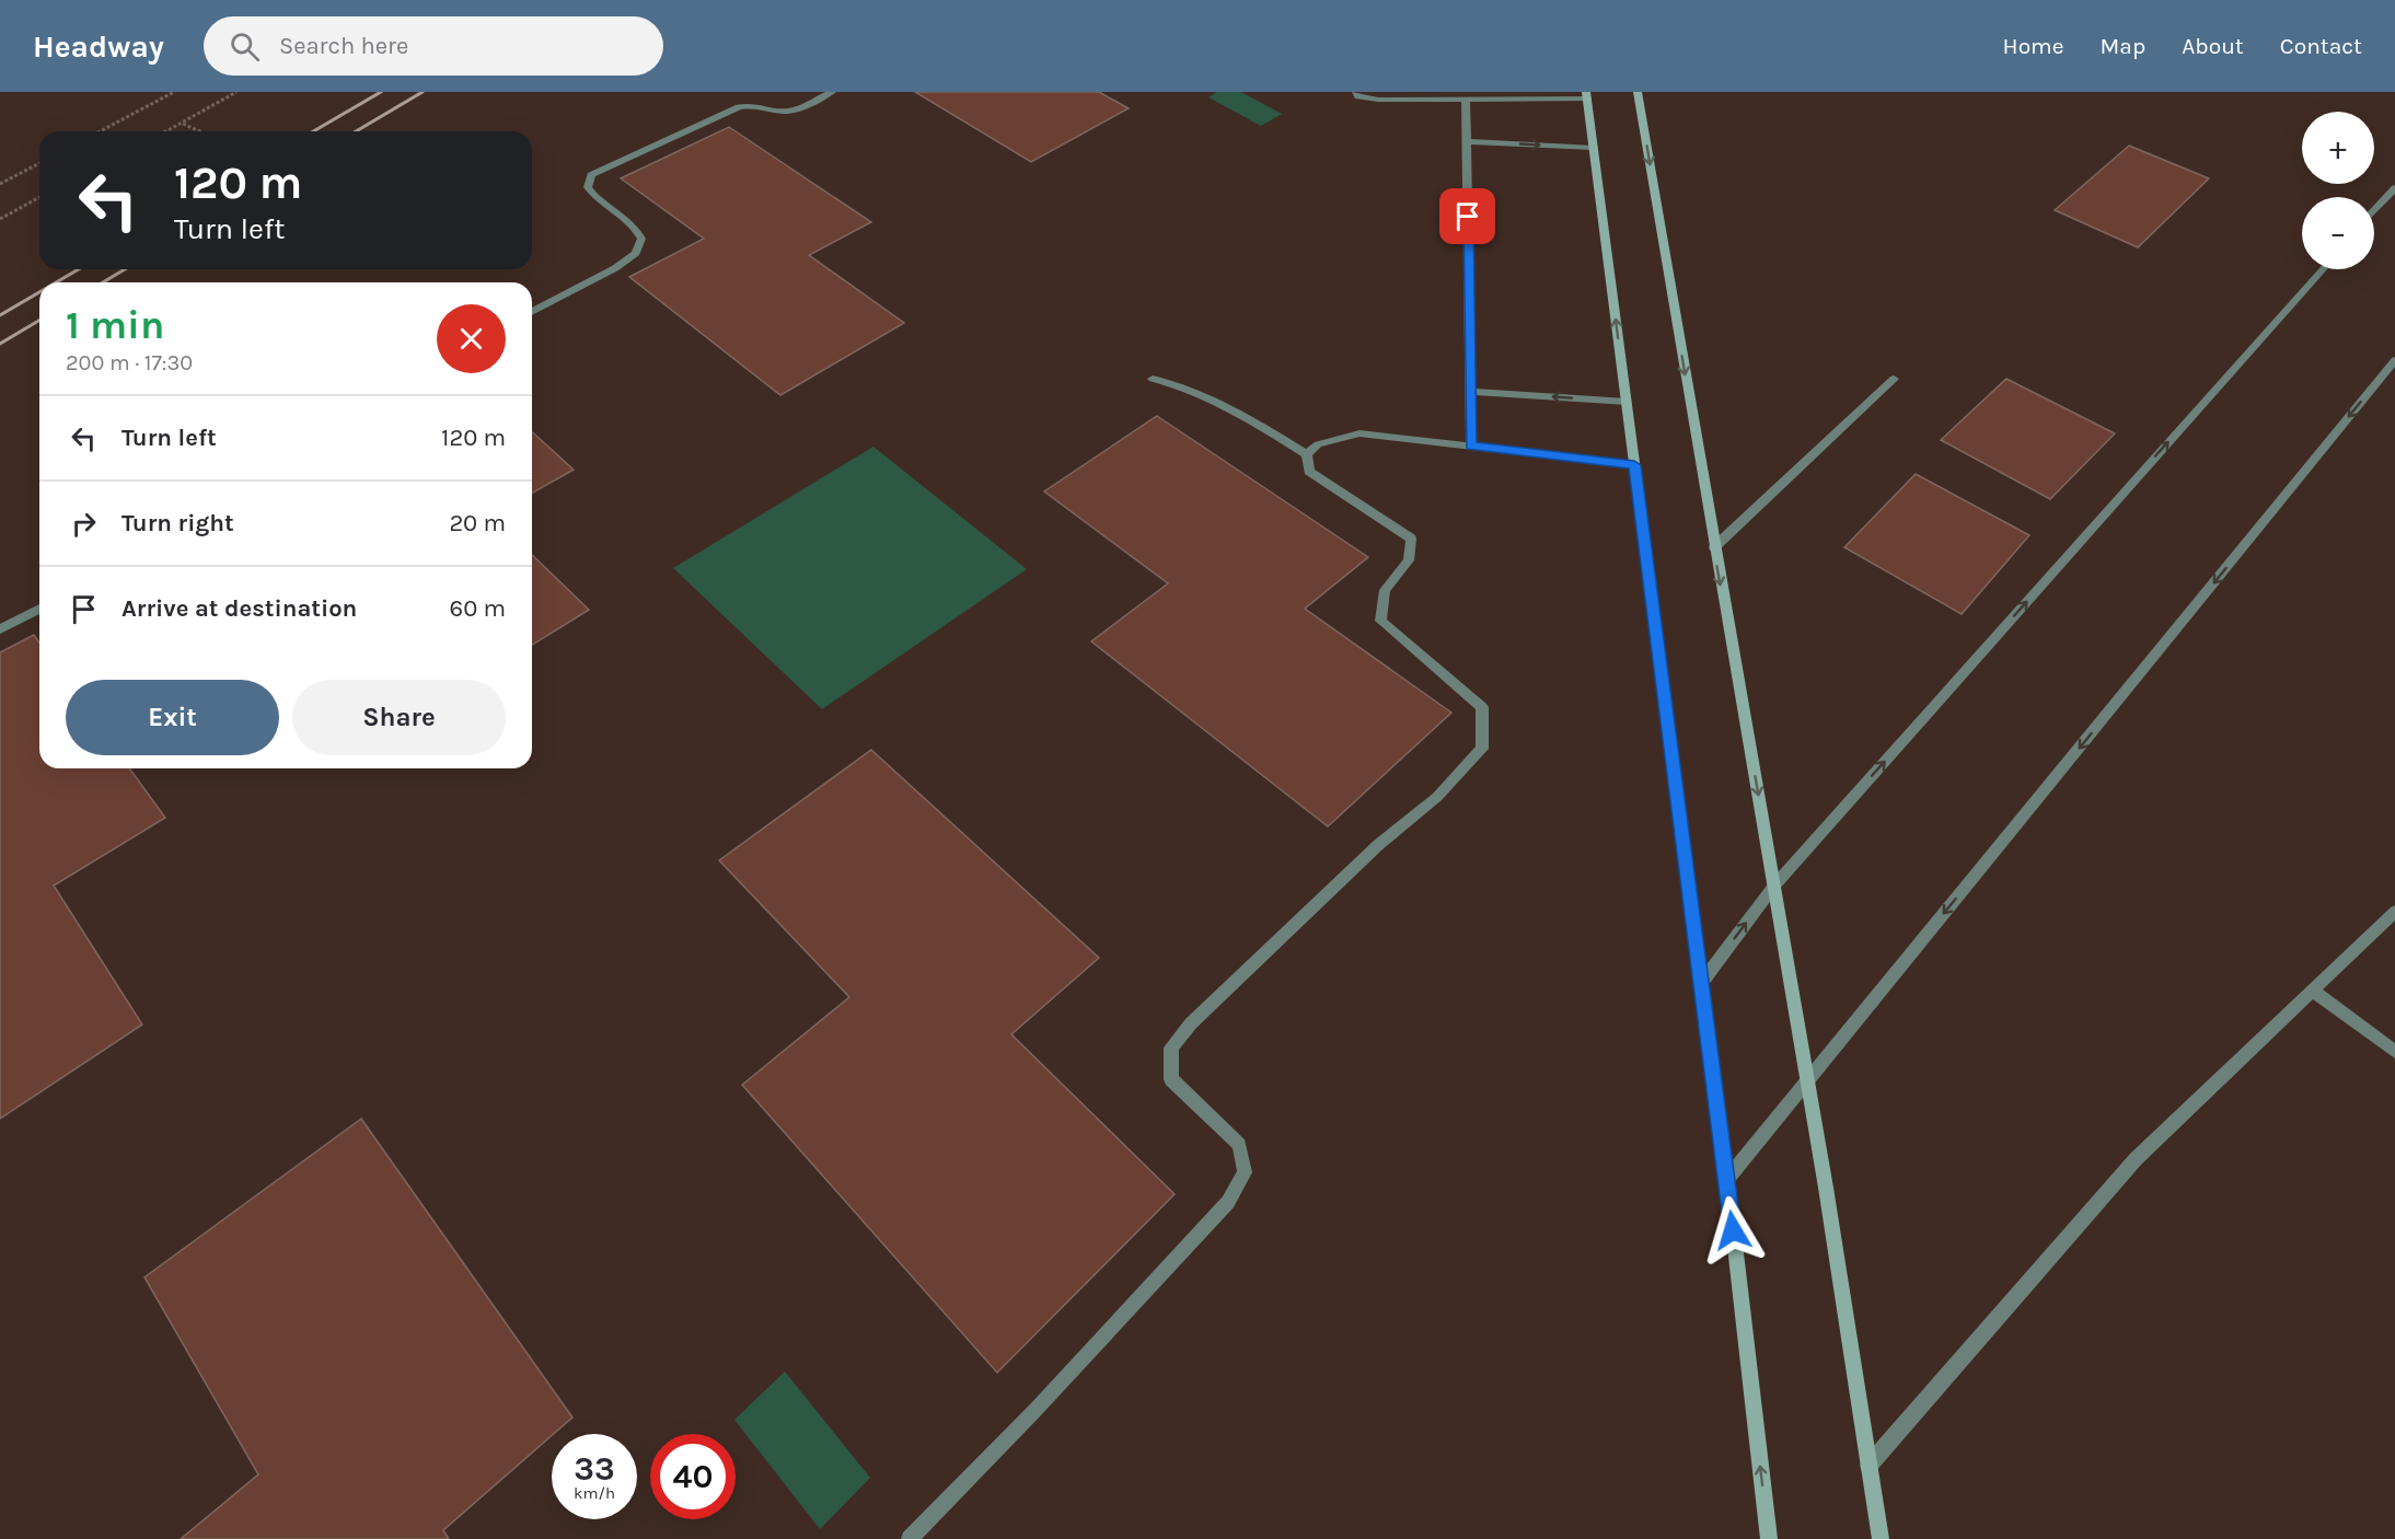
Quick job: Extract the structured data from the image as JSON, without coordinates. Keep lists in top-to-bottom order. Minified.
{"page":{"header":"Headway","search":"Search here","nav":["Home","Map","About","Contact"],"map_buttons":["+","−"],"turn":["120 m","Turn left"],"heading":["1 min","200 m · 17:30"],"list":[{"name":"Turn left","value":"120 m"},{"name":"Turn right","value":"20 m"},{"name":"Arrive at destination","value":"60 m"}],"buttons":["Exit","Share"],"speed":"33 km/h","limit":"40"}}
